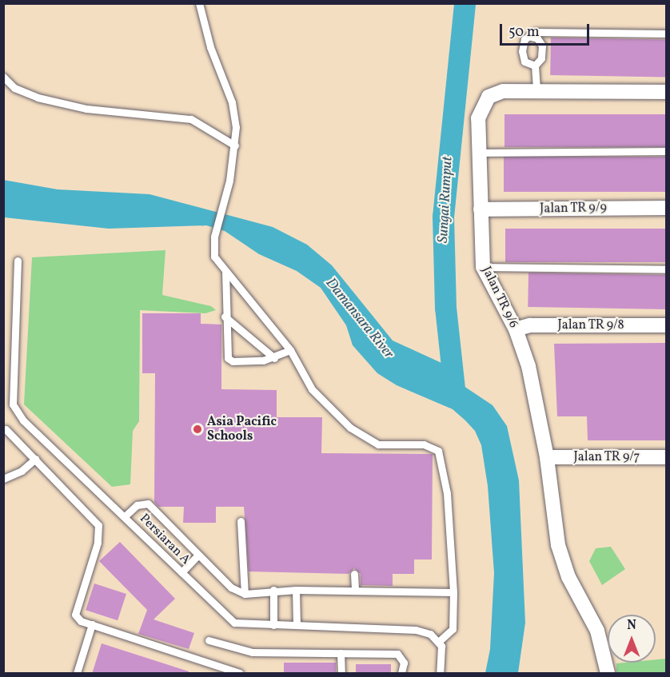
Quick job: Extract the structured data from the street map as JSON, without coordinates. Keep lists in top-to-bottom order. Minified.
{"streets":{"street":["Jalan TR 9/9","Jalan TR 9/6","Jalan TR 9/8","Jalan TR 9/7"],"lane":["Persiaran A"]},"crossings":[["Jalan TR 9/9","Jalan TR 9/6"],["Jalan TR 9/6","Jalan TR 9/8"],["Jalan TR 9/6","Jalan TR 9/7"]],"water":["Sungai Rumput","Damansara River"],"places":["Asia Pacific Schools"],"scale_bar":"50 m","north":"top"}
